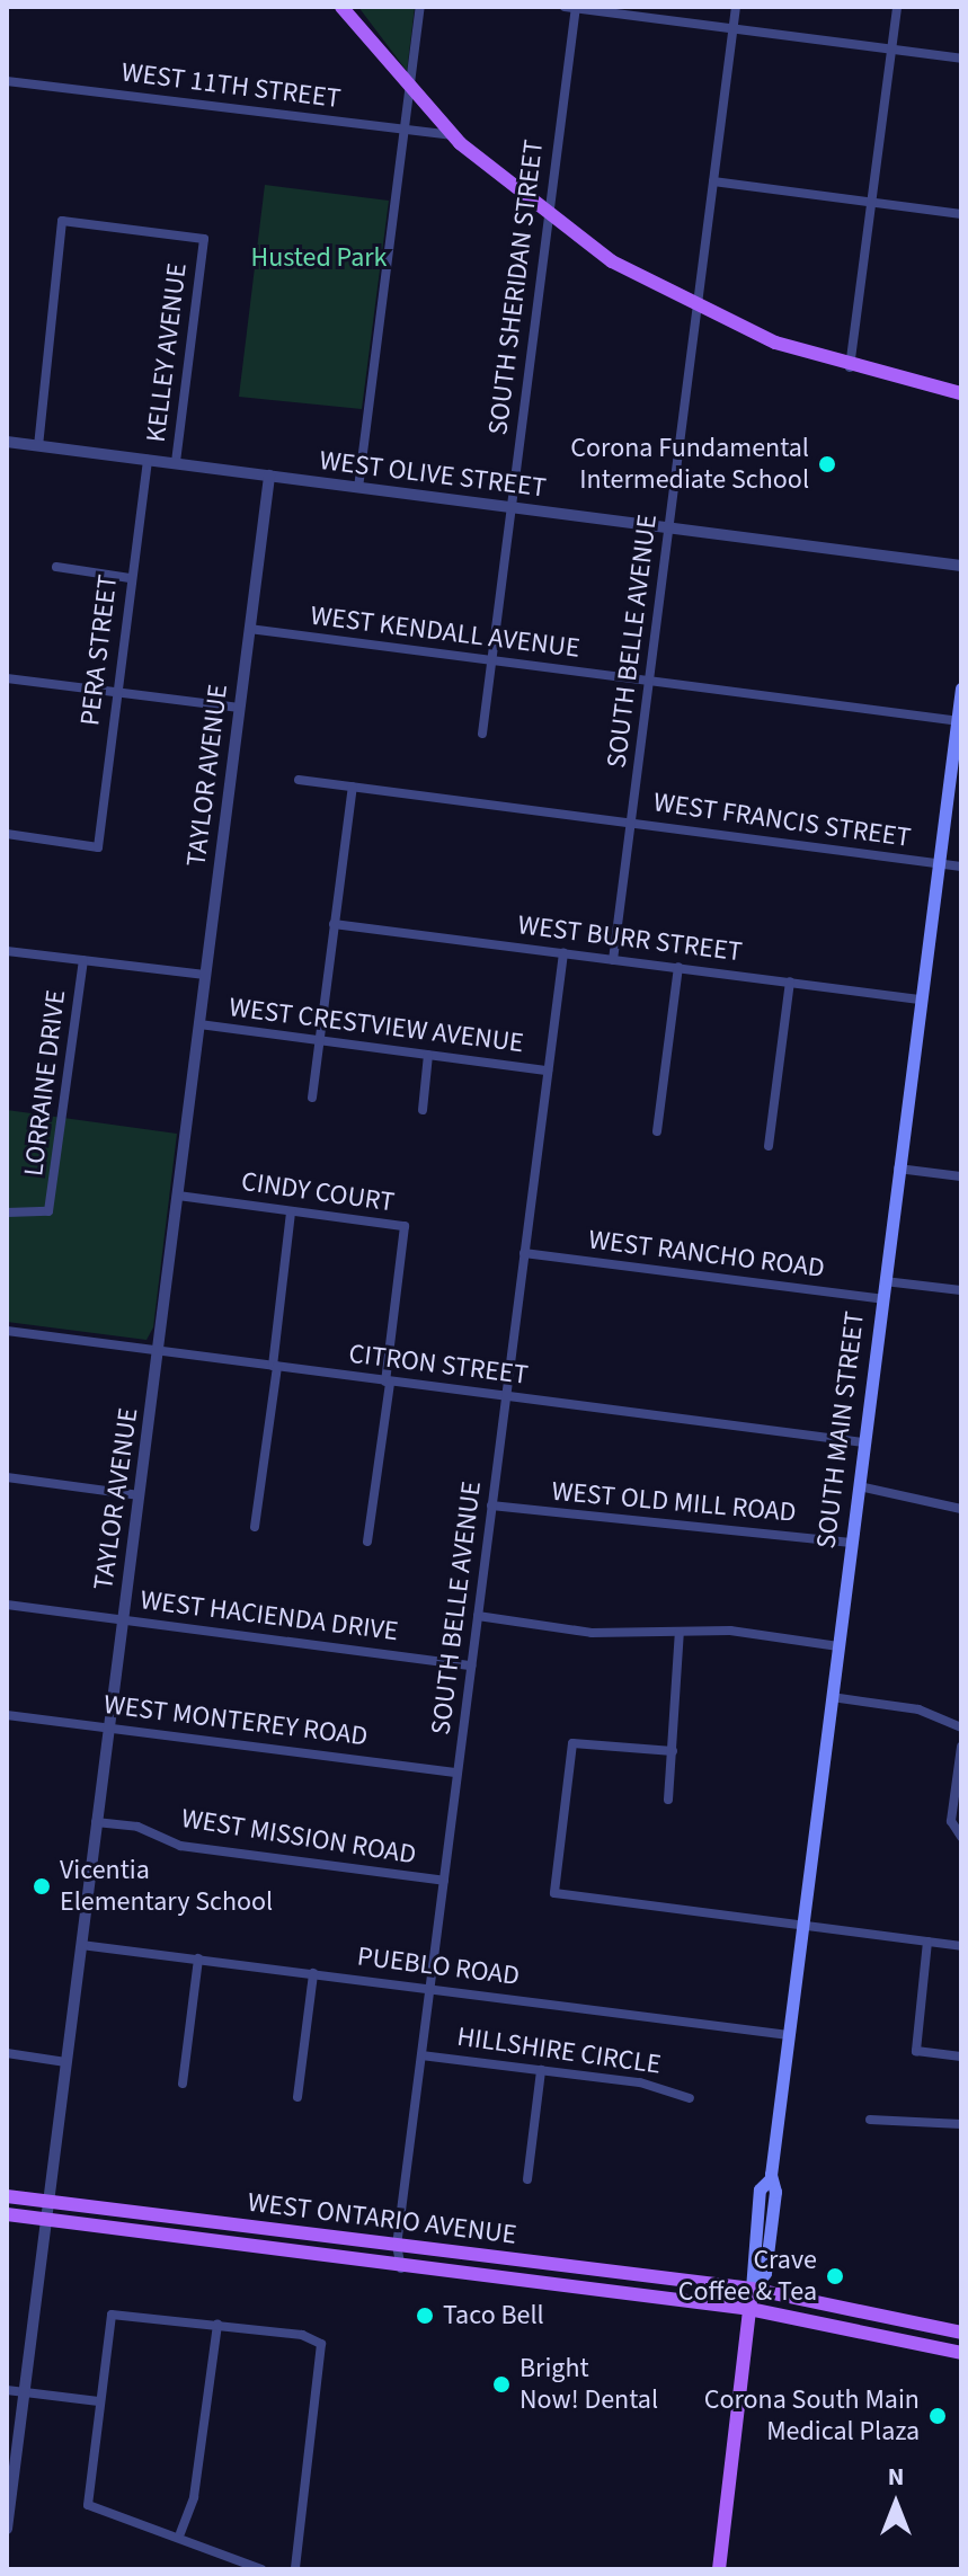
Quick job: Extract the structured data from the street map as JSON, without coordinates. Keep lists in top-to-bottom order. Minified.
{"streets":{"main road":["SOUTH MAIN STREET","WEST ONTARIO AVENUE"],"street":["WEST 11TH STREET","SOUTH SHERIDAN STREET","KELLEY AVENUE","WEST OLIVE STREET","WEST KENDALL AVENUE","SOUTH BELLE AVENUE","PERA STREET","TAYLOR AVENUE","WEST FRANCIS STREET","WEST BURR STREET","WEST CRESTVIEW AVENUE","LORRAINE DRIVE","CINDY COURT","WEST RANCHO ROAD","CITRON STREET","WEST OLD MILL ROAD","WEST HACIENDA DRIVE","WEST MONTEREY ROAD","WEST MISSION ROAD","PUEBLO ROAD","HILLSHIRE CIRCLE"]},"crossings":[["SOUTH SHERIDAN STREET","WEST OLIVE STREET"],["SOUTH SHERIDAN STREET","WEST KENDALL AVENUE"],["KELLEY AVENUE","WEST OLIVE STREET"],["WEST OLIVE STREET","SOUTH BELLE AVENUE"],["WEST OLIVE STREET","PERA STREET"],["WEST OLIVE STREET","TAYLOR AVENUE"],["WEST KENDALL AVENUE","SOUTH BELLE AVENUE"],["WEST KENDALL AVENUE","TAYLOR AVENUE"],["WEST KENDALL AVENUE","SOUTH MAIN STREET"],["SOUTH BELLE AVENUE","WEST FRANCIS STREET"],["SOUTH BELLE AVENUE","WEST BURR STREET"],["SOUTH BELLE AVENUE","WEST CRESTVIEW AVENUE"],["SOUTH BELLE AVENUE","WEST RANCHO ROAD"],["SOUTH BELLE AVENUE","CITRON STREET"],["SOUTH BELLE AVENUE","WEST OLD MILL ROAD"],["SOUTH BELLE AVENUE","WEST HACIENDA DRIVE"],["SOUTH BELLE AVENUE","WEST MONTEREY ROAD"],["SOUTH BELLE AVENUE","WEST MISSION ROAD"],["SOUTH BELLE AVENUE","PUEBLO ROAD"],["SOUTH BELLE AVENUE","HILLSHIRE CIRCLE"],["SOUTH BELLE AVENUE","WEST ONTARIO AVENUE"],["TAYLOR AVENUE","WEST CRESTVIEW AVENUE"],["TAYLOR AVENUE","CINDY COURT"],["TAYLOR AVENUE","CITRON STREET"],["TAYLOR AVENUE","WEST HACIENDA DRIVE"],["TAYLOR AVENUE","WEST MONTEREY ROAD"],["TAYLOR AVENUE","WEST MISSION ROAD"],["TAYLOR AVENUE","PUEBLO ROAD"],["TAYLOR AVENUE","WEST ONTARIO AVENUE"],["WEST FRANCIS STREET","SOUTH MAIN STREET"],["WEST BURR STREET","SOUTH MAIN STREET"],["WEST CRESTVIEW AVENUE","LORRAINE DRIVE"],["CINDY COURT","CITRON STREET"],["WEST RANCHO ROAD","SOUTH MAIN STREET"],["CITRON STREET","SOUTH MAIN STREET"],["SOUTH MAIN STREET","WEST OLD MILL ROAD"],["SOUTH MAIN STREET","PUEBLO ROAD"],["SOUTH MAIN STREET","WEST ONTARIO AVENUE"]],"parks":["Husted Park"],"places":["Corona Fundamental Intermediate School","Vicentia Elementary School","Crave Coffee & Tea","Taco Bell","Bright Now! Dental","Corona South Main Medical Plaza"],"north":"top"}
